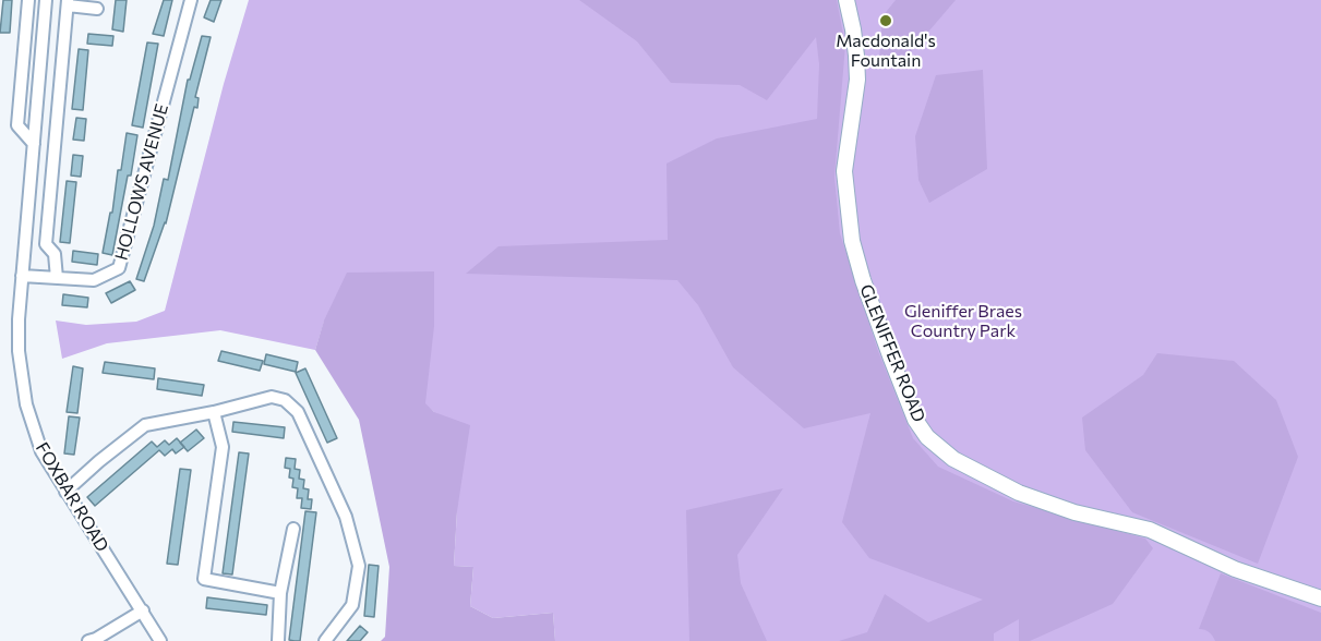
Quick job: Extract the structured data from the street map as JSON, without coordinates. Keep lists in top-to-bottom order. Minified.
{"streets":{"main road":["GLENIFFER ROAD"],"street":["HOLLOWS AVENUE","FOXBAR ROAD"]},"crossings":[["HOLLOWS AVENUE","FOXBAR ROAD"]],"parks":["Gleniffer Braes Country Park"],"places":["Macdonald's Fountain"]}
